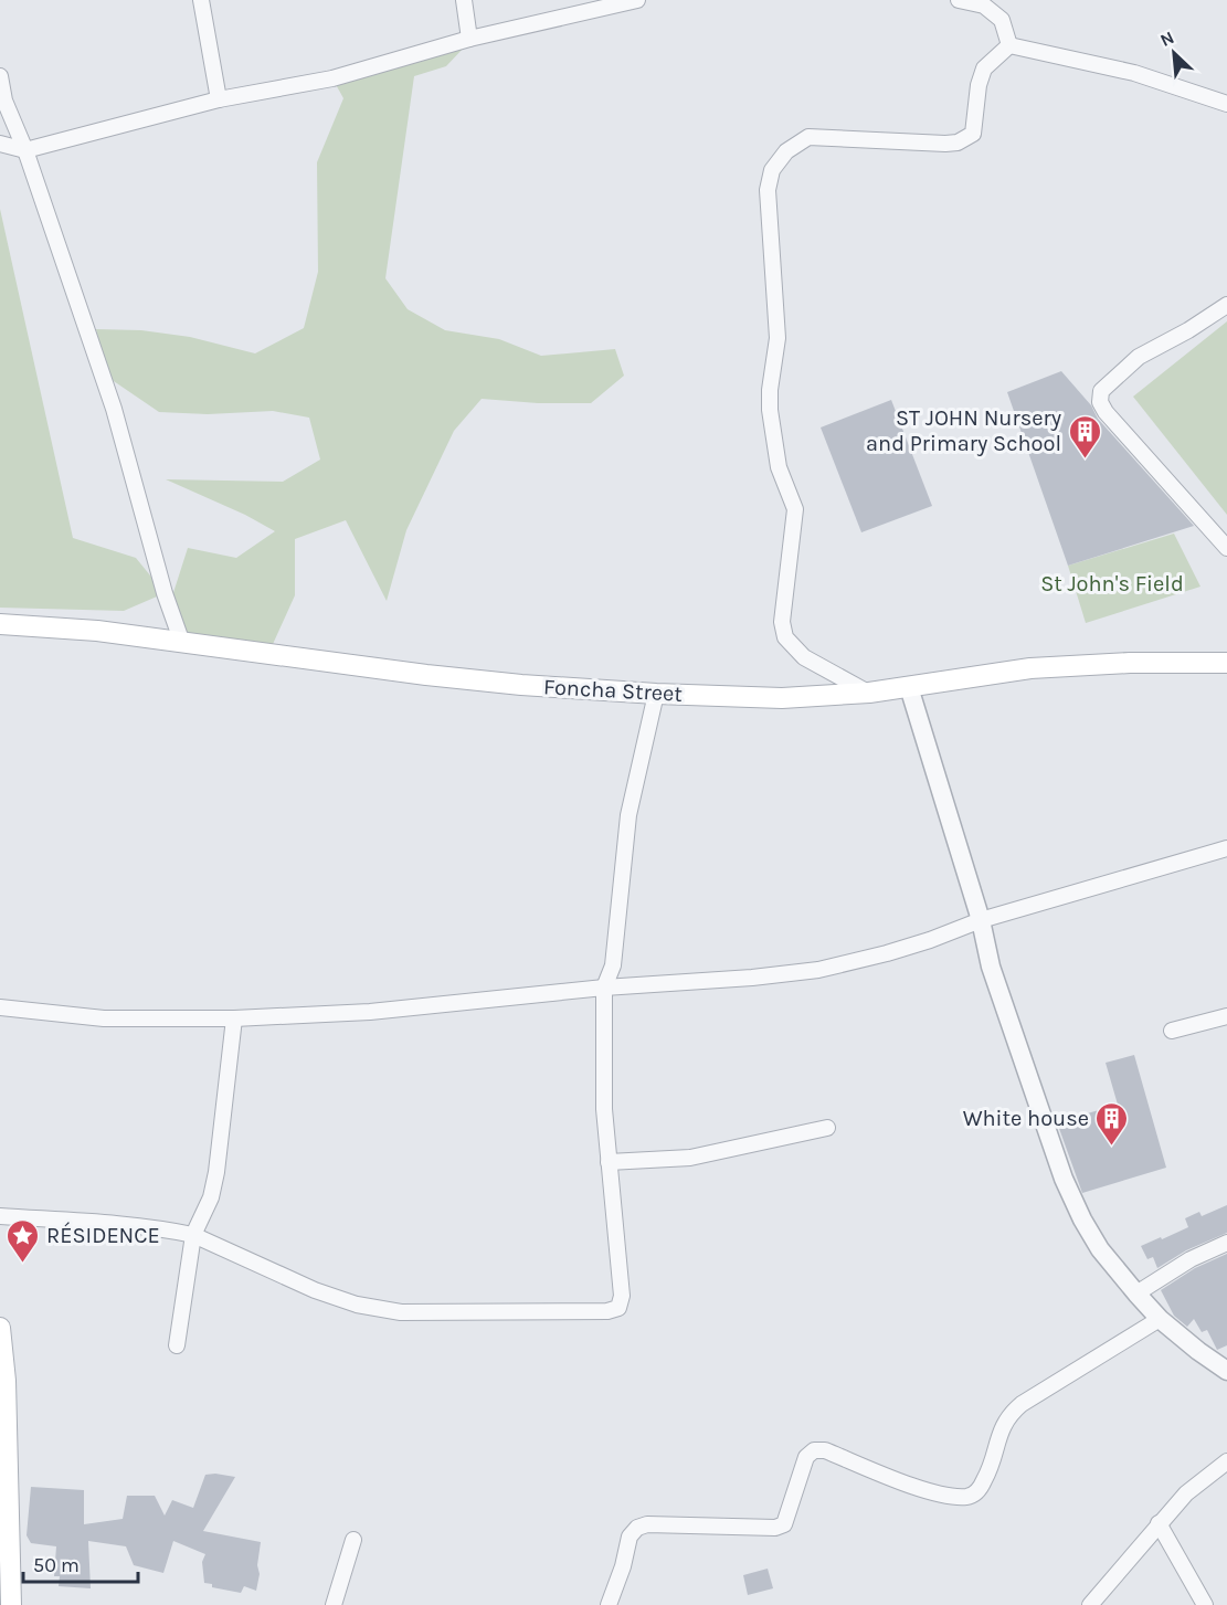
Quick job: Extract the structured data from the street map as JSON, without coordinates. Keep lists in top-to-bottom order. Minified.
{"streets":{"main road":["Foncha Street"]},"parks":["St John's Field"],"places":{"building":["ST JOHN Nursery and Primary School","White house"],"place":["RÉSIDENCE"]},"scale_bar":"50 m","north":"top left"}
